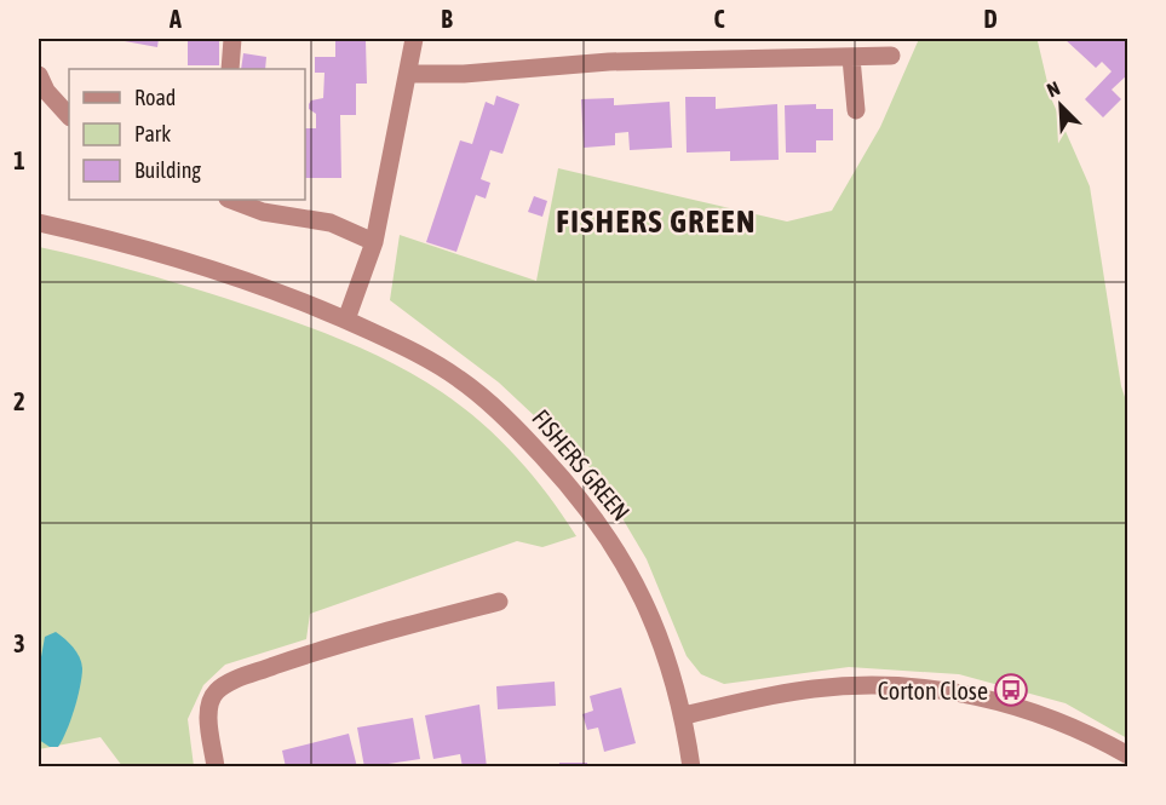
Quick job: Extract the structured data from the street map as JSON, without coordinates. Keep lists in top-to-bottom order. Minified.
{"streets":{"street":["FISHERS GREEN"]},"districts":["FISHERS GREEN"],"places":{"bus stop":["Corton Close"]},"legend":["Road","Park","Building"],"north":"top left","grid":{"columns":["A","B","C","D"],"rows":["1","2","3"]}}
